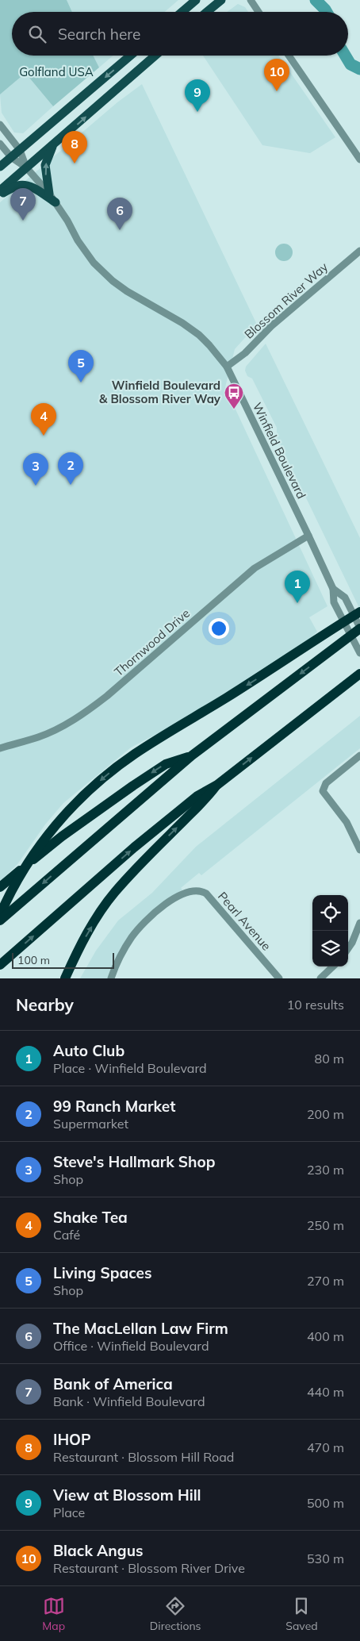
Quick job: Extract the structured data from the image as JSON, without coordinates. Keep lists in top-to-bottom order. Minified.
{"streets":{"street":["Blossom River Way","Winfield Boulevard","Thornwood Drive","Pearl Avenue"]},"crossings":[["Blossom River Way","Winfield Boulevard"],["Winfield Boulevard","Thornwood Drive"]],"parks":["Golfland USA"],"places":{"bus stop":["Winfield Boulevard & Blossom River Way"]},"scale_bar":"100 m","page":{"search":"Search here","pins":["10","9","8","7","6","5","4","2","3","1"],"scale":"100 m","heading":["Nearby","10 results"],"list":[{"mark":"1","name":"Auto Club","note":"Place · Winfield Boulevard","value":"80 m"},{"mark":"2","name":"99 Ranch Market","note":"Supermarket","value":"200 m"},{"mark":"3","name":"Steve's Hallmark Shop","note":"Shop","value":"230 m"},{"mark":"4","name":"Shake Tea","note":"Café","value":"250 m"},{"mark":"5","name":"Living Spaces","note":"Shop","value":"270 m"},{"mark":"6","name":"The MacLellan Law Firm","note":"Office · Winfield Boulevard","value":"400 m"},{"mark":"7","name":"Bank of America","note":"Bank · Winfield Boulevard","value":"440 m"},{"mark":"8","name":"IHOP","note":"Restaurant · Blossom Hill Road","value":"470 m"},{"mark":"9","name":"View at Blossom Hill","note":"Place","value":"500 m"},{"mark":"10","name":"Black Angus","note":"Restaurant · Blossom River Drive","value":"530 m"}],"nav":["Map","Directions","Saved"]}}
